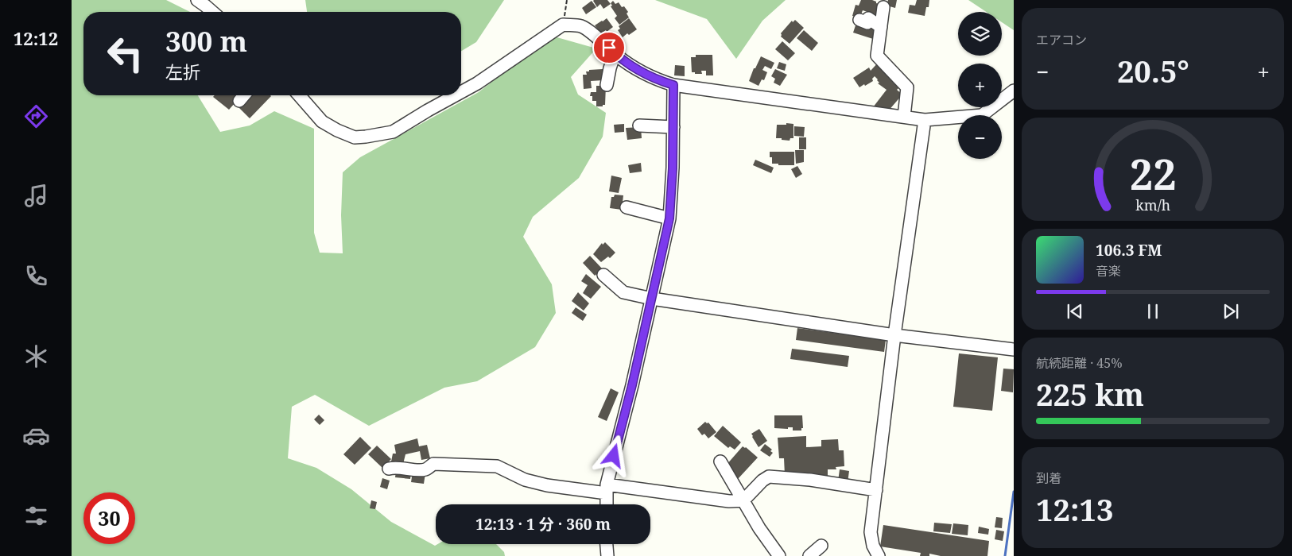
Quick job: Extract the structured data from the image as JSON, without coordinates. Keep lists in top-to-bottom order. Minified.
{"page":{"tabs":"12:12","tile":["エアコン",["航続距離 · 45%","225 km"],["到着","12:13"]],"map_buttons":["+","−"],"turn":["300 m","左折"],"heat":["−","20.5°","+"],"song":["106.3 FM","音楽"],"limit":"30","trip":"12:13 · 1 分 · 360 m","gauge":["22","km/h"]}}
